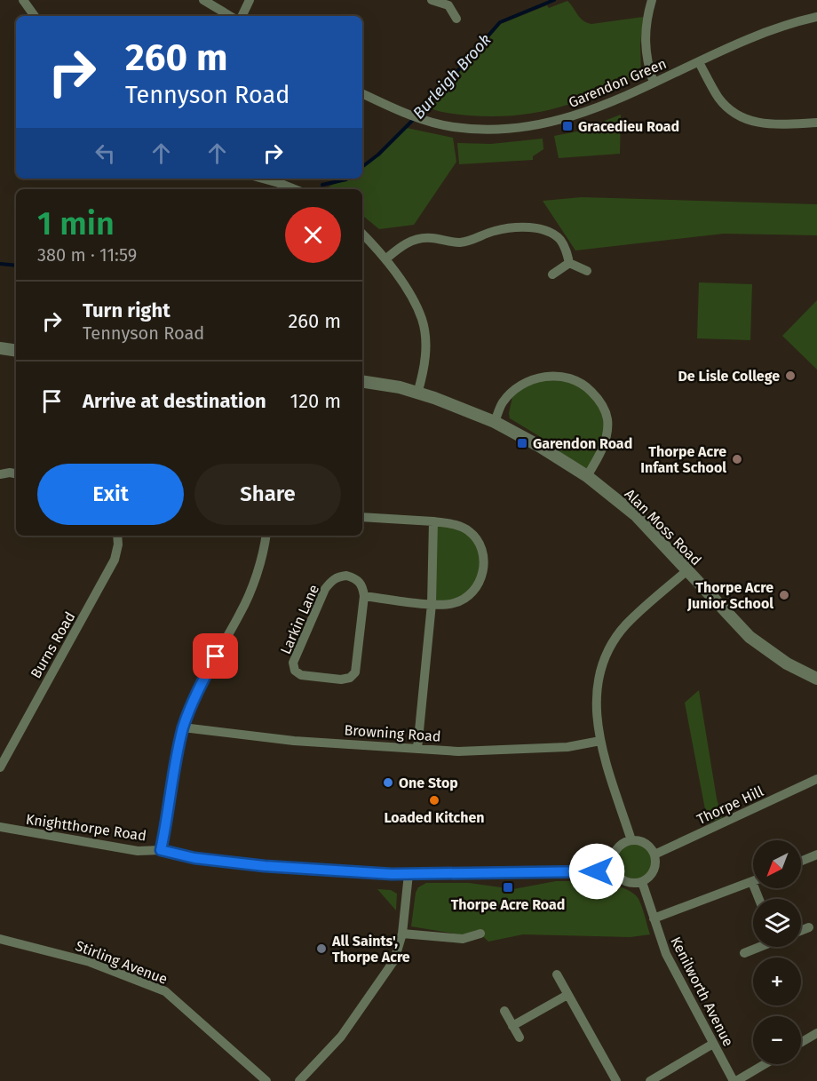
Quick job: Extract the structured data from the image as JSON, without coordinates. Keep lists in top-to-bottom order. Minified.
{"streets":{"street":["Garendon Green","Alan Moss Road","Larkin Lane","Burns Road","Browning Road","Thorpe Hill","Knightthorpe Road","Stirling Avenue","Kenilworth Avenue"]},"crossings":[["Thorpe Hill","Knightthorpe Road"],["Thorpe Hill","Kenilworth Avenue"],["Knightthorpe Road","Kenilworth Avenue"]],"water":["Burleigh Brook"],"places":{"transit":["Gracedieu Road","Garendon Road","Thorpe Acre Road"],"other":["De Lisle College","Thorpe Acre Infant School","Thorpe Acre Junior School","One Stop","Loaded Kitchen","All Saints', Thorpe Acre"]},"north":"bottom left","page":{"turn":["260 m","Tennyson Road"],"heading":["1 min","380 m · 11:59"],"list":[{"name":"Turn right","note":"Tennyson Road","value":"260 m"},{"name":"Arrive at destination","value":"120 m"}],"buttons":["Exit","Share"],"map_buttons":["+","−"]}}
